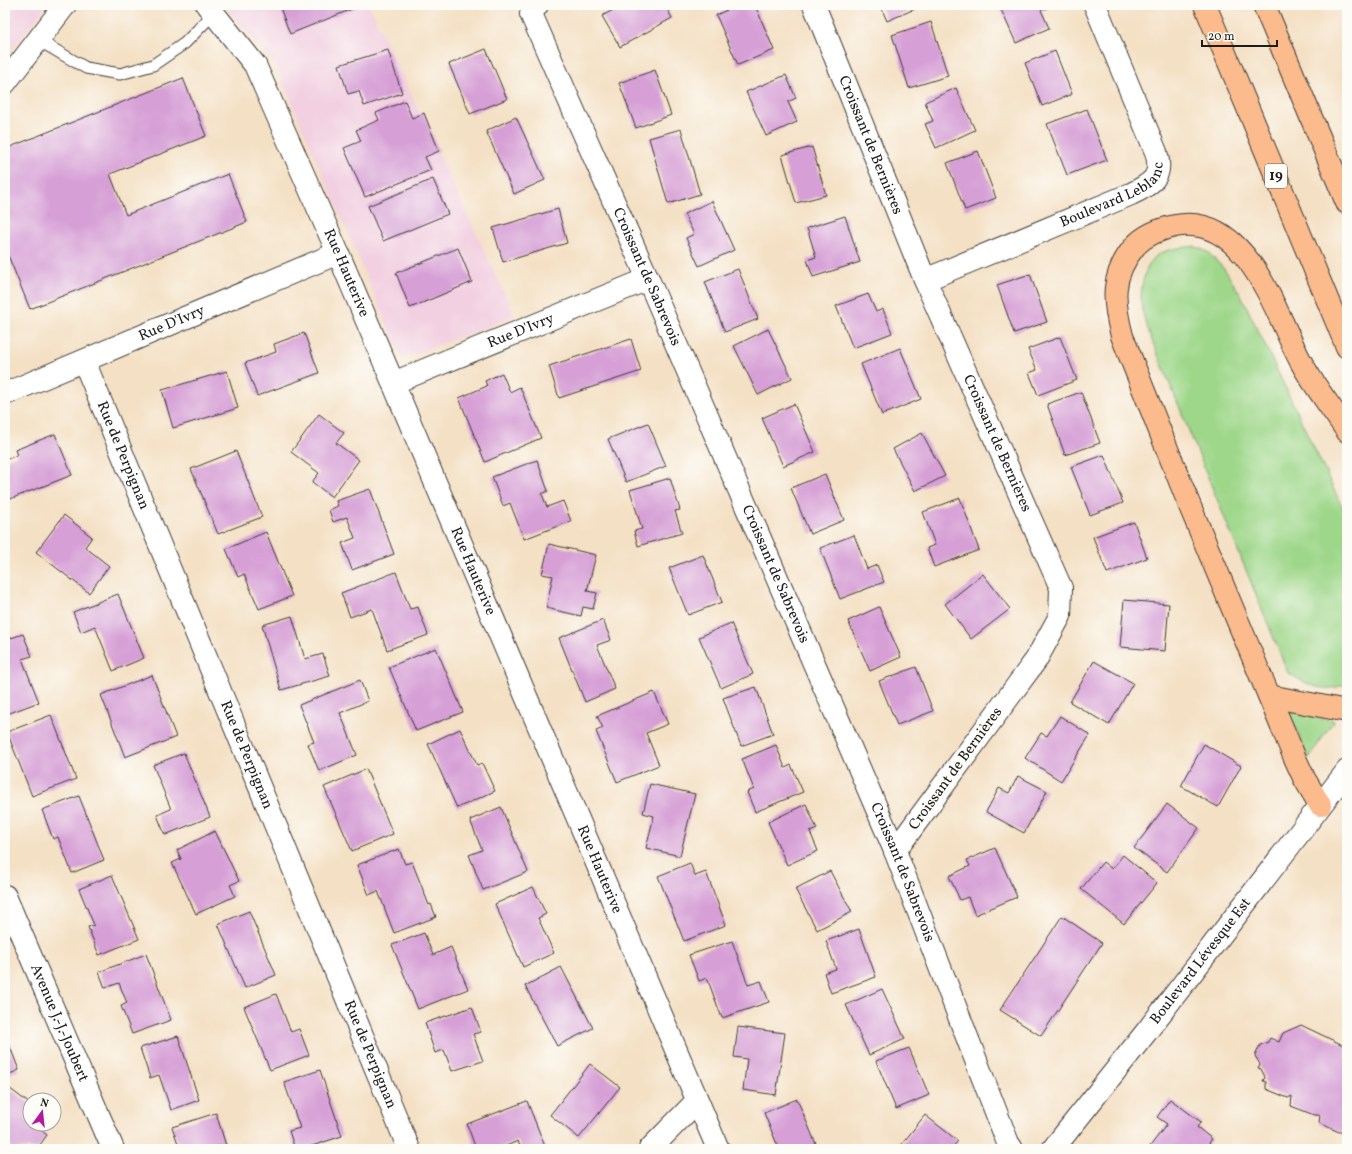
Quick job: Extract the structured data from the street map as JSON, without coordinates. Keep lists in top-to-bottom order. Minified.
{"streets":{"highway":["19"],"street":["Croissant de Bernières","Boulevard Leblanc","Rue Hauterive","Croissant de Sabrevois","Rue D'Ivry","Rue de Perpignan","Boulevard Lévesque Est","Avenue J.-J.-Joubert"]},"crossings":[["Croissant de Bernières","Boulevard Leblanc"],["Croissant de Bernières","Croissant de Sabrevois"],["Rue Hauterive","Rue D'Ivry"],["Croissant de Sabrevois","Rue D'Ivry"],["Rue D'Ivry","Rue de Perpignan"]],"scale_bar":"20 m","north":"top"}
